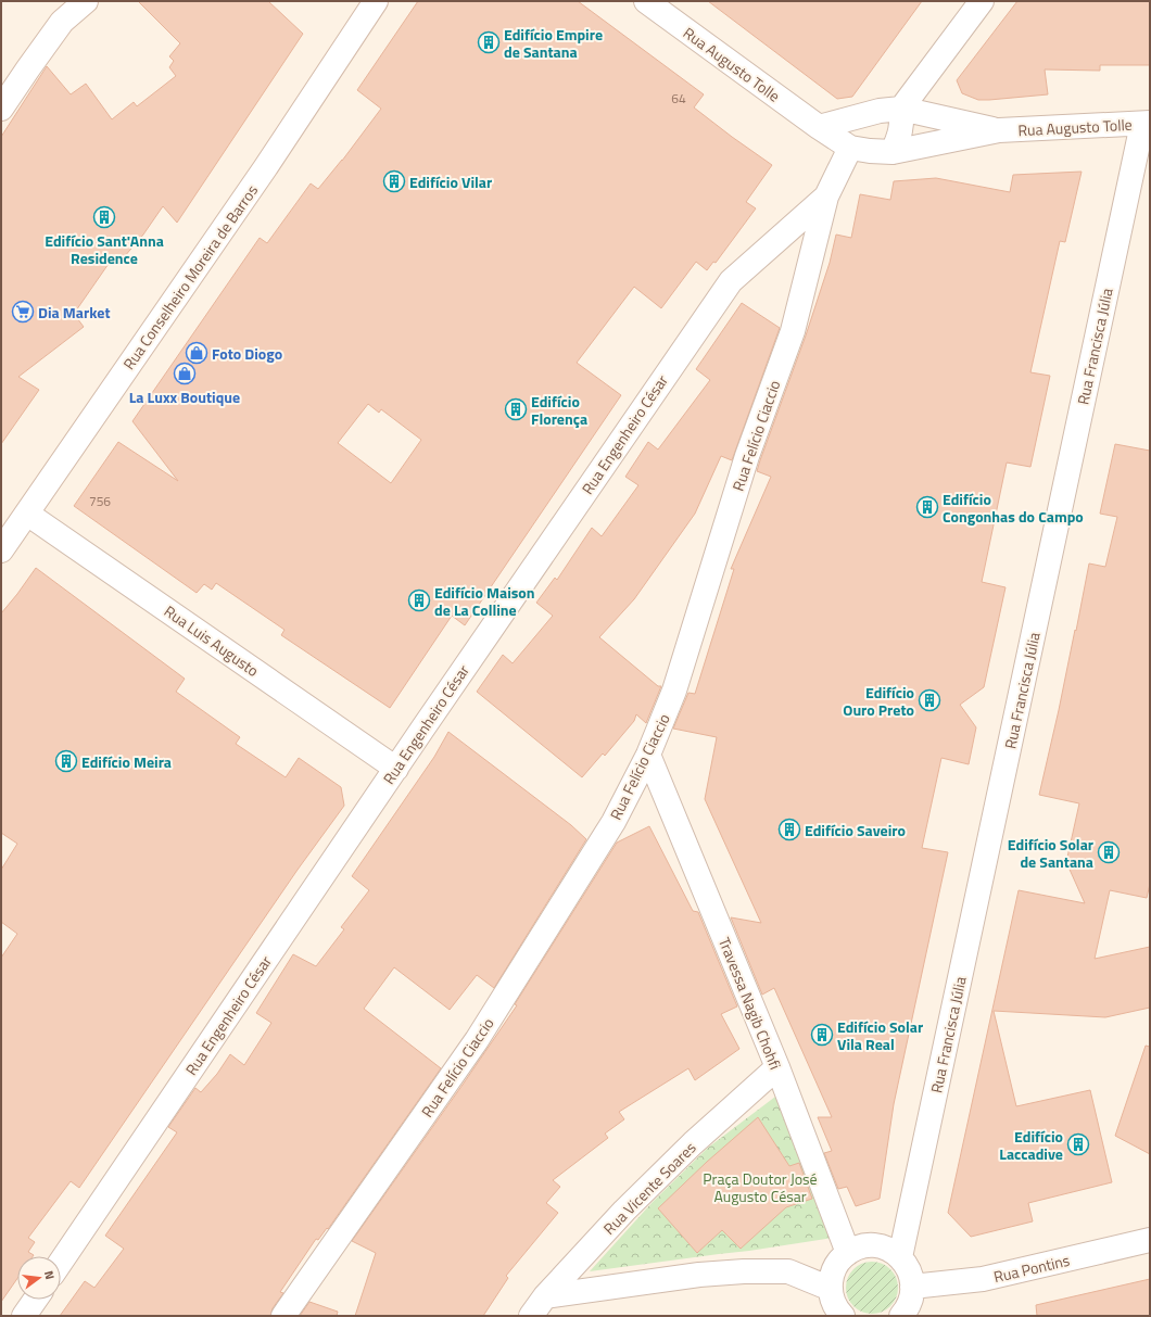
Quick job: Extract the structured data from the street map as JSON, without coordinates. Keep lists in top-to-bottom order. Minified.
{"streets":{"street":["Rua Augusto Tolle","Rua Conselheiro Moreira de Barros","Rua Francisca Júlia","Rua Engenheiro César","Rua Felício Ciaccio","Rua Luis Augusto","Travessa Nagib Chohfi","Rua Vicente Soares","Rua Pontins"]},"crossings":[["Rua Augusto Tolle","Rua Francisca Júlia"],["Rua Augusto Tolle","Rua Felício Ciaccio"],["Rua Conselheiro Moreira de Barros","Rua Luis Augusto"],["Rua Engenheiro César","Rua Felício Ciaccio"],["Rua Engenheiro César","Rua Luis Augusto"],["Rua Felício Ciaccio","Travessa Nagib Chohfi"],["Travessa Nagib Chohfi","Rua Vicente Soares"]],"parks":["Praça Doutor José Augusto César"],"places":{"building":["Edifício Empire de Santana","Edifício Vilar","Edifício Sant'Anna Residence","Edifício Florença","Edifício Congonhas do Campo","Edifício Maison de La Colline","Edifício Ouro Preto","Edifício Meira","Edifício Saveiro","Edifício Solar de Santana","Edifício Solar Vila Real","Edifício Laccadive"],"supermarket":["Dia Market"],"shop":["Foto Diogo","La Luxx Boutique"]},"house_numbers":["64","756"],"north":"right"}
